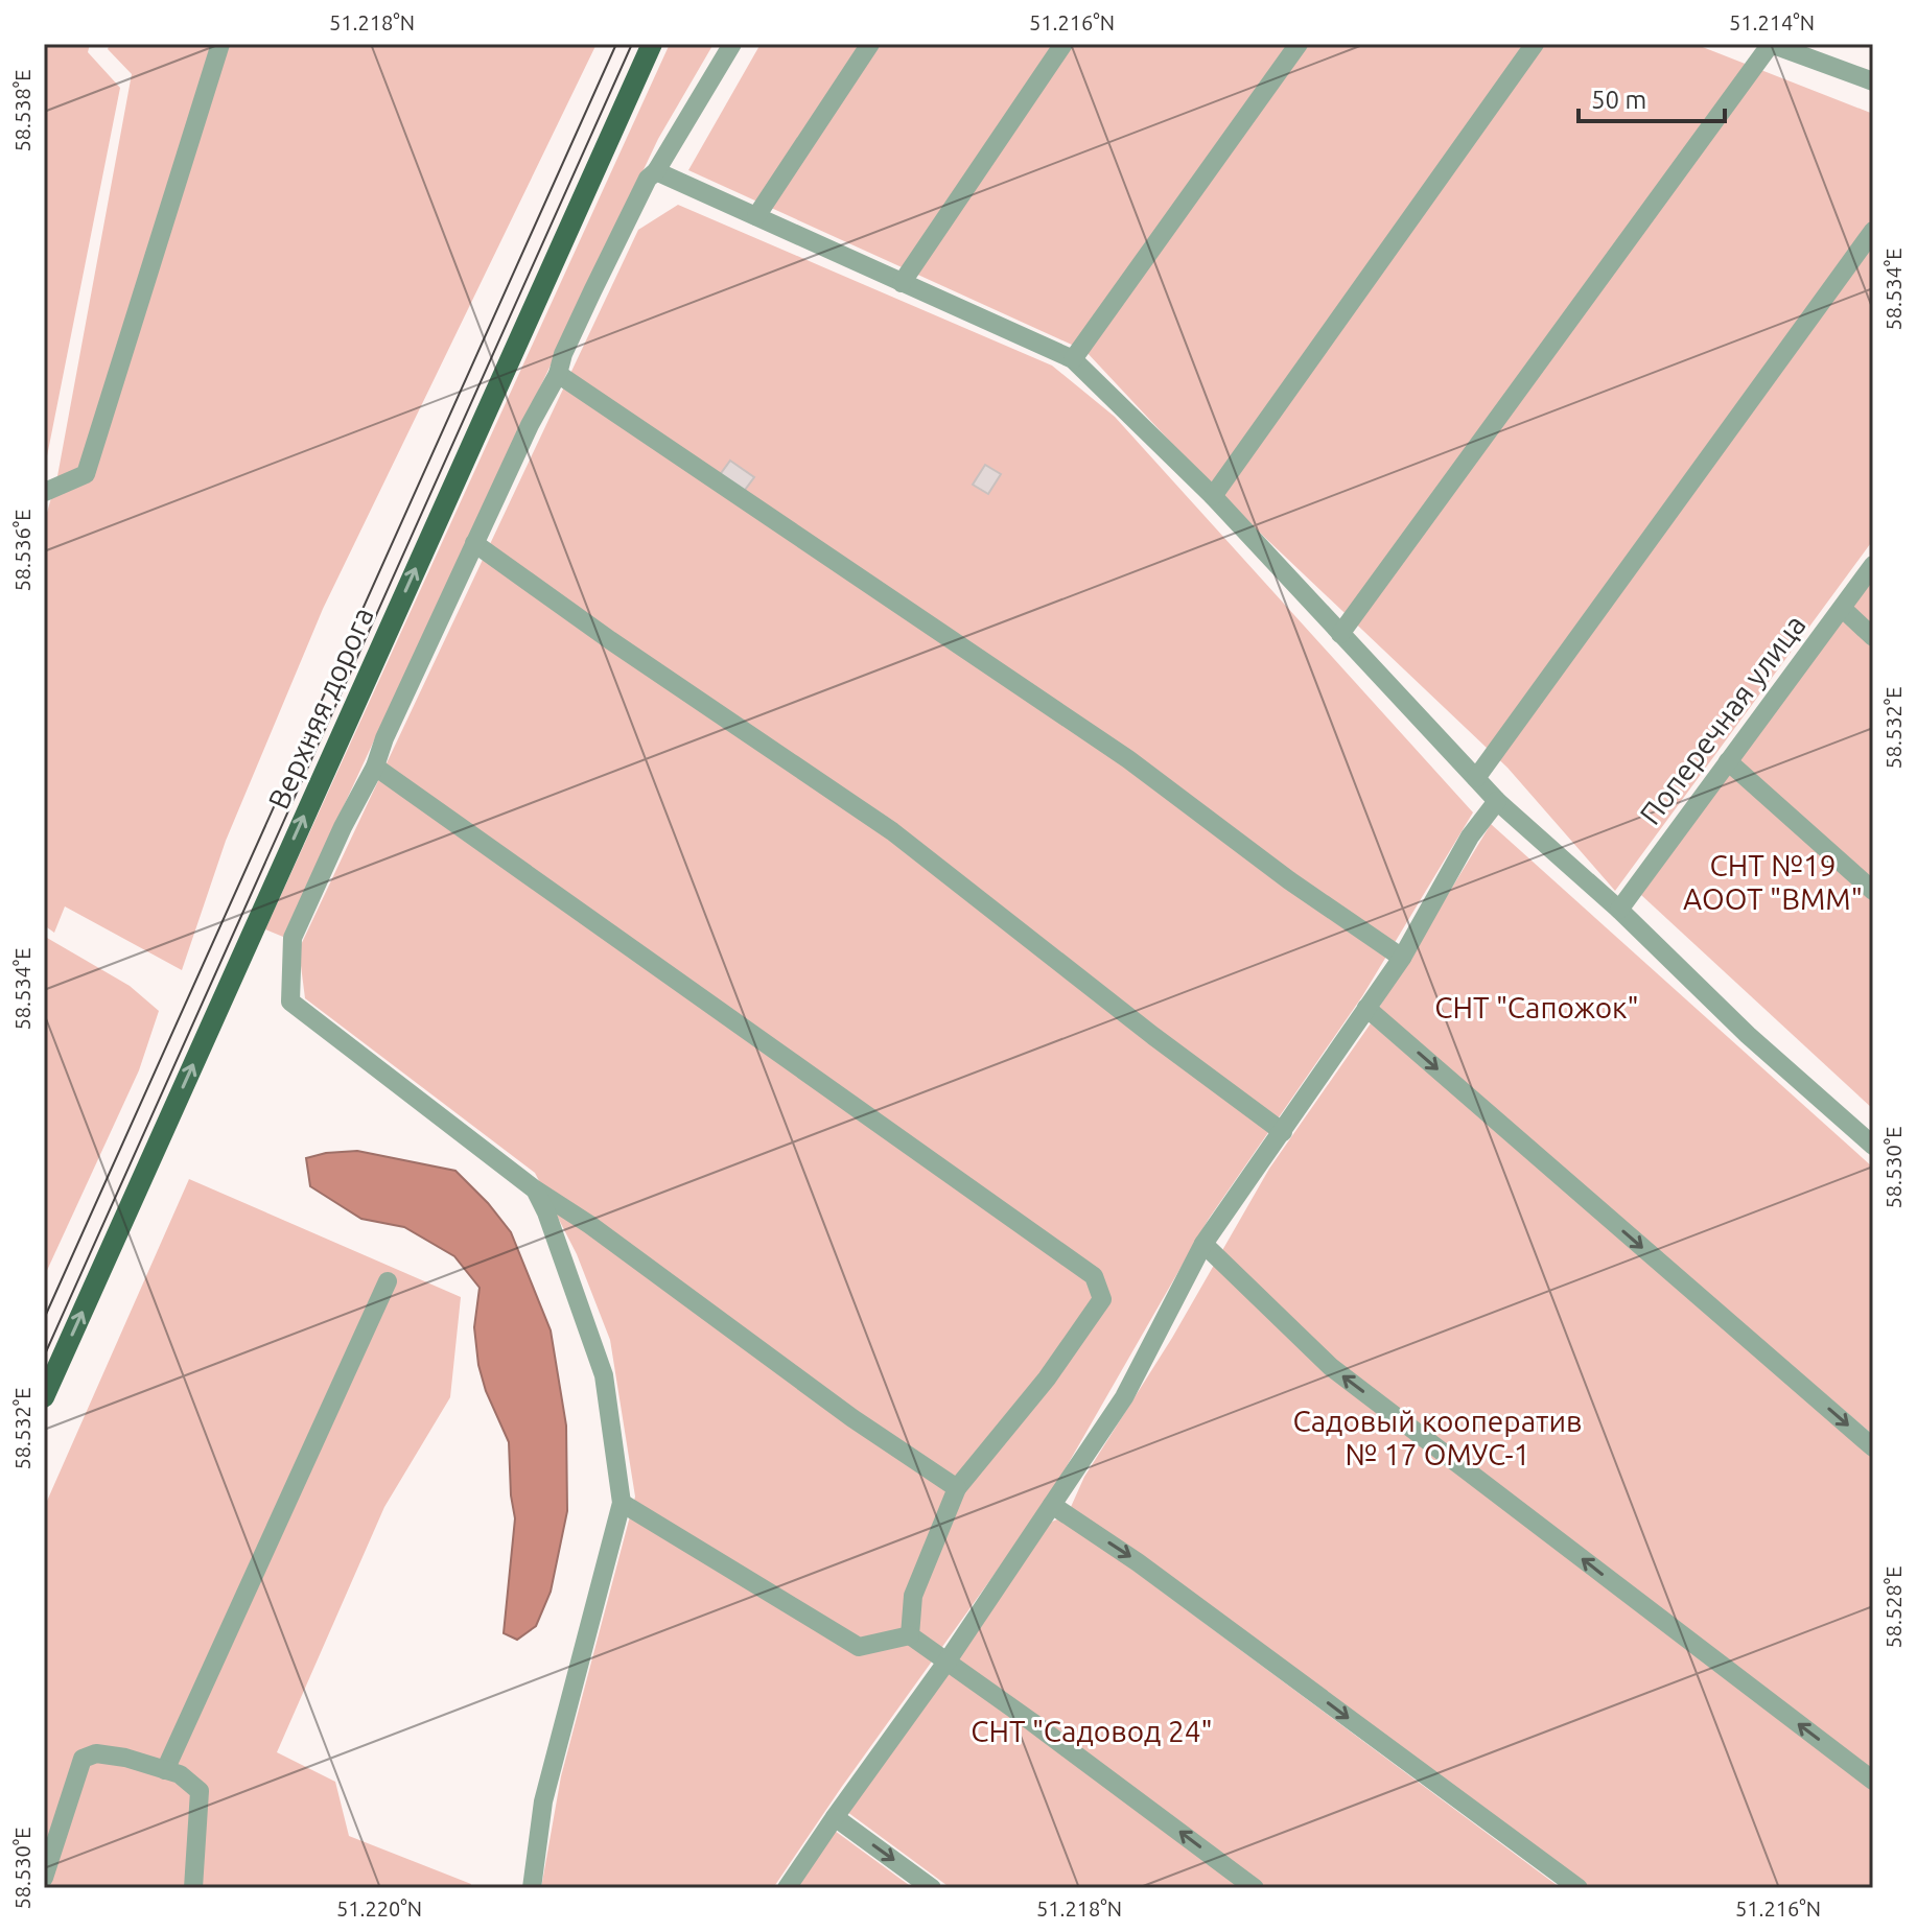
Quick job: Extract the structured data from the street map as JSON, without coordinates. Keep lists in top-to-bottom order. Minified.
{"streets":{"main road":["Верхняя дорога"],"street":["Поперечная улица"]},"one_way":["Верхняя дорога"],"parks":["СНТ №19 АООТ \"ВММ\"","СНТ \"Сапожок\"","Садовый кооператив № 17 ОМУС-1","СНТ \"Садовод 24\""],"scale_bar":"50 m","coordinates":["51.218°N","51.216°N","51.214°N","58.538°E","58.534°E","58.536°E","58.532°E","58.530°E","58.528°E","51.220°N"]}
